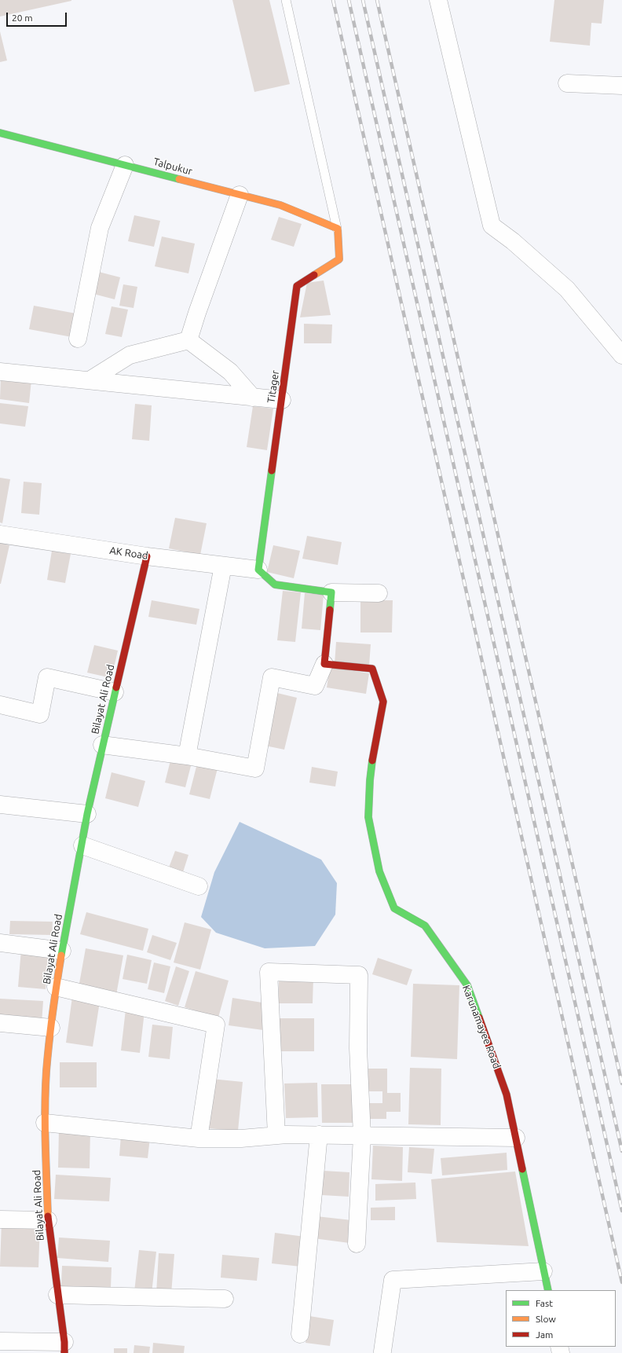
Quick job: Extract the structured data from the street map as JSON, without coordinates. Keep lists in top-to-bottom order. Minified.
{"streets":{"street":["Talpukur","Titager","AK Road","Bilayat Ali Road","Karunamayee Road"]},"crossings":[["Talpukur","Titager"],["Titager","AK Road"],["AK Road","Bilayat Ali Road"]],"legend":["Fast","Slow","Jam"],"scale_bar":"20 m"}
